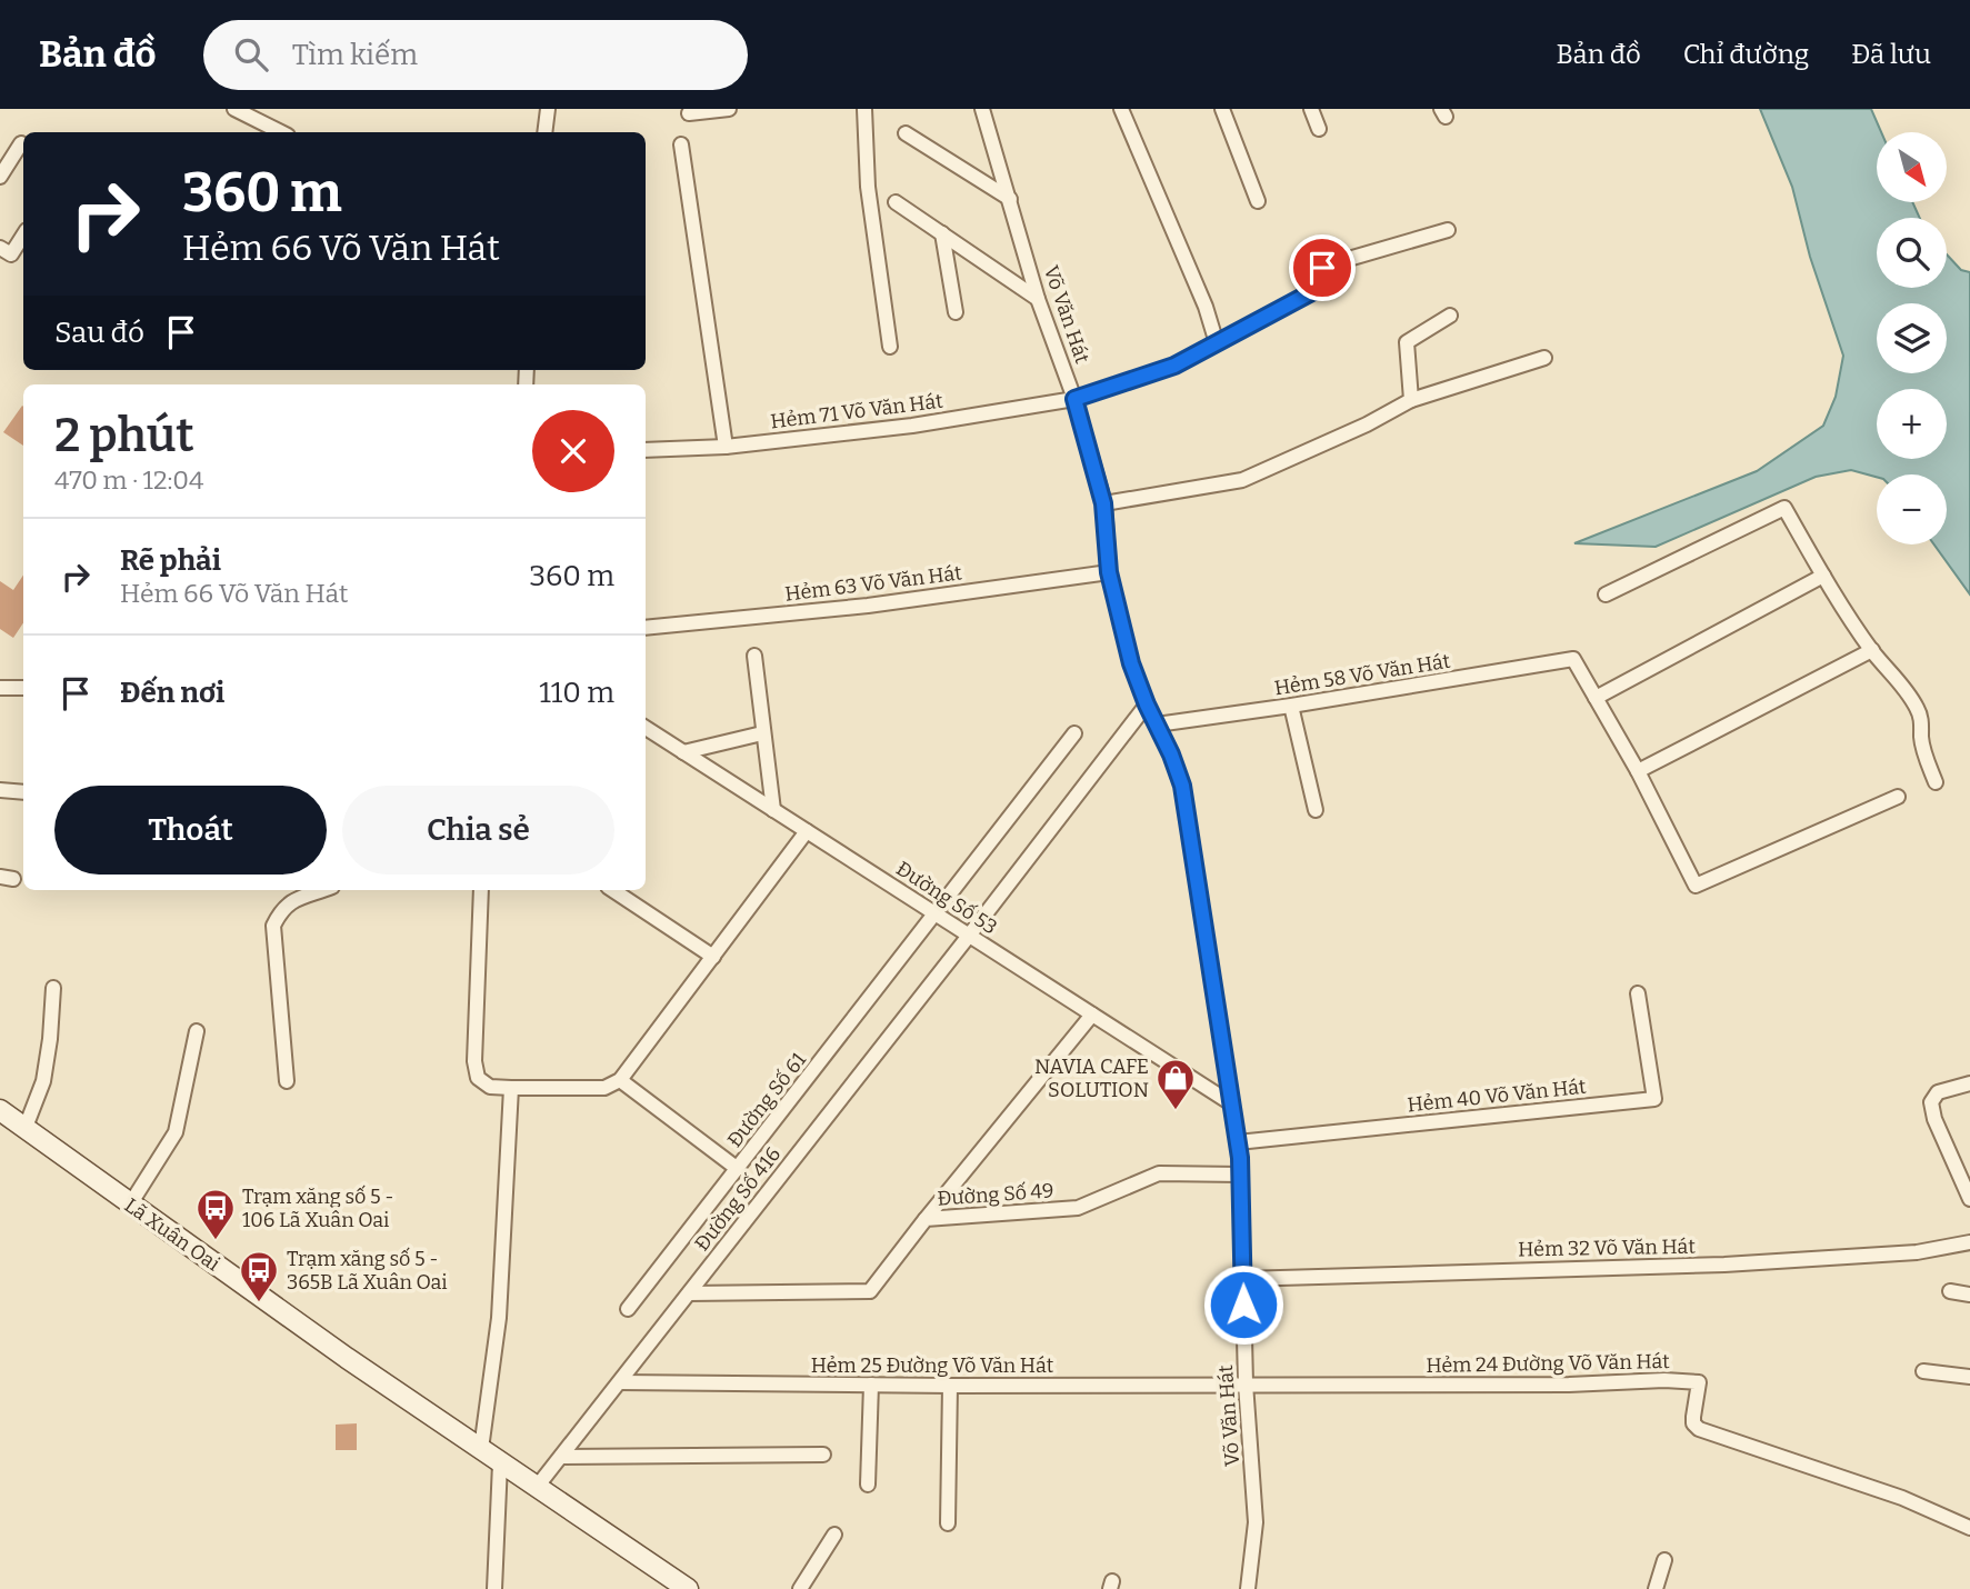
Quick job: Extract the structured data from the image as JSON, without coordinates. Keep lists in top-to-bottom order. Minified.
{"streets":{"main road":["Lã Xuân Oai"],"street":["Võ Văn Hát","Hẻm 71 Võ Văn Hát","Hẻm 63 Võ Văn Hát","Hẻm 58 Võ Văn Hát","Đường Số 53","Hẻm 40 Võ Văn Hát","Đường Số 61","Đường Số 49","Đường Số 416","Hẻm 32 Võ Văn Hát","Hẻm 24 Đường Võ Văn Hát","Hẻm 25 Đường Võ Văn Hát"]},"crossings":[["Võ Văn Hát","Hẻm 71 Võ Văn Hát"],["Võ Văn Hát","Hẻm 63 Võ Văn Hát"],["Võ Văn Hát","Hẻm 58 Võ Văn Hát"],["Võ Văn Hát","Đường Số 53"],["Võ Văn Hát","Hẻm 40 Võ Văn Hát"],["Võ Văn Hát","Đường Số 49"],["Võ Văn Hát","Đường Số 416"],["Võ Văn Hát","Hẻm 32 Võ Văn Hát"],["Võ Văn Hát","Hẻm 24 Đường Võ Văn Hát"],["Võ Văn Hát","Hẻm 25 Đường Võ Văn Hát"],["Đường Số 53","Đường Số 61"],["Đường Số 53","Đường Số 416"],["Đường Số 49","Đường Số 416"],["Đường Số 416","Lã Xuân Oai"],["Đường Số 416","Hẻm 25 Đường Võ Văn Hát"],["Hẻm 24 Đường Võ Văn Hát","Hẻm 25 Đường Võ Văn Hát"]],"places":{"shop":["NAVIA CAFE SOLUTION"],"bus stop":["Trạm xăng số 5 - 106 Lã Xuân Oai","Trạm xăng số 5 - 365B Lã Xuân Oai"]},"north":"bottom right","page":{"header":"Bản đồ","search":"Tìm kiếm","nav":["Bản đồ","Chỉ đường","Đã lưu"],"map_buttons":["+","−"],"turn":["360 m","Hẻm 66 Võ Văn Hát"],"then":"Sau đó","heading":["2 phút","470 m · 12:04"],"list":[{"name":"Rẽ phải","note":"Hẻm 66 Võ Văn Hát","value":"360 m"},{"name":"Đến nơi","value":"110 m"}],"buttons":["Thoát","Chia sẻ"]}}
